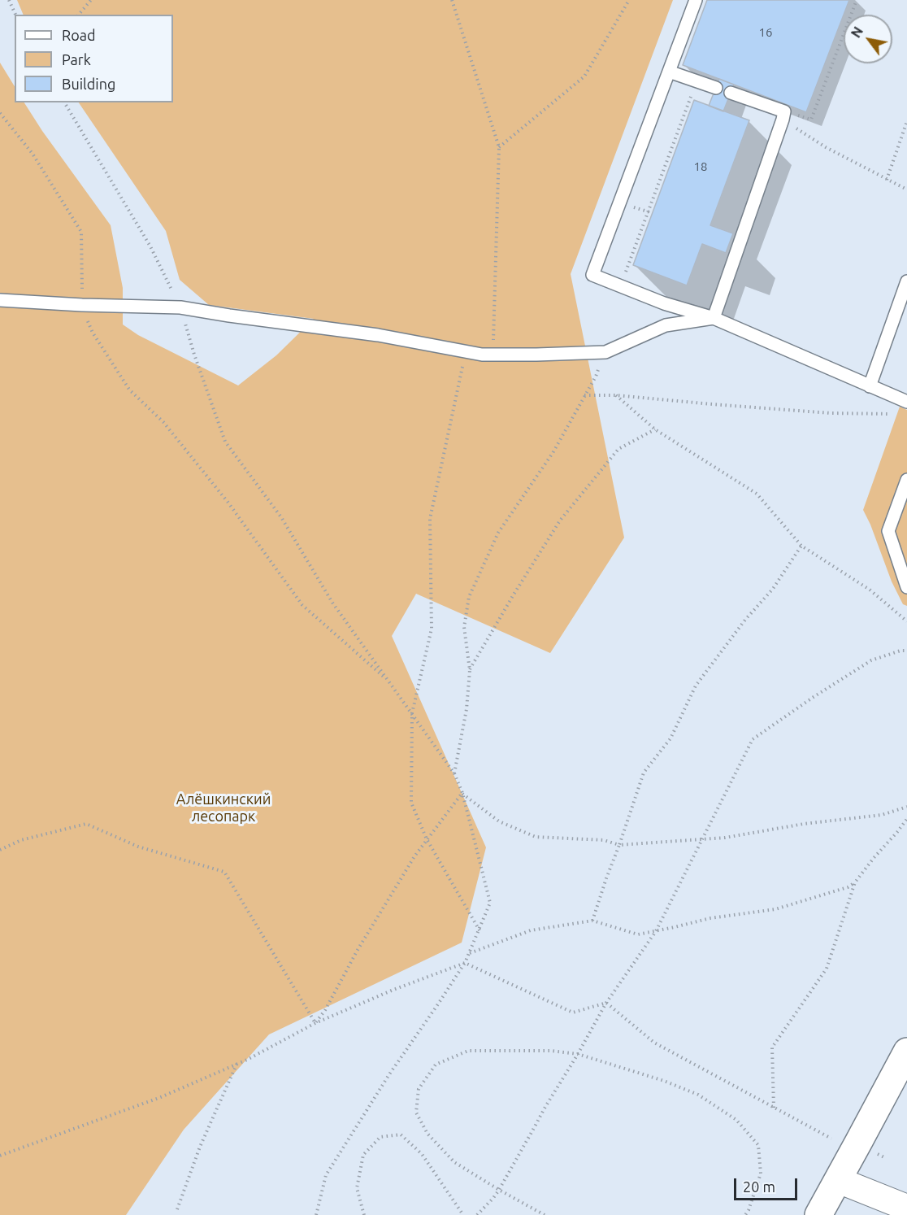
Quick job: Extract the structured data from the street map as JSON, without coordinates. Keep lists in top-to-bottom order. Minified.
{"parks":["Алёшкинский лесопарк"],"house_numbers":["16","18"],"legend":["Road","Park","Building"],"scale_bar":"20 m","north":"top left"}
